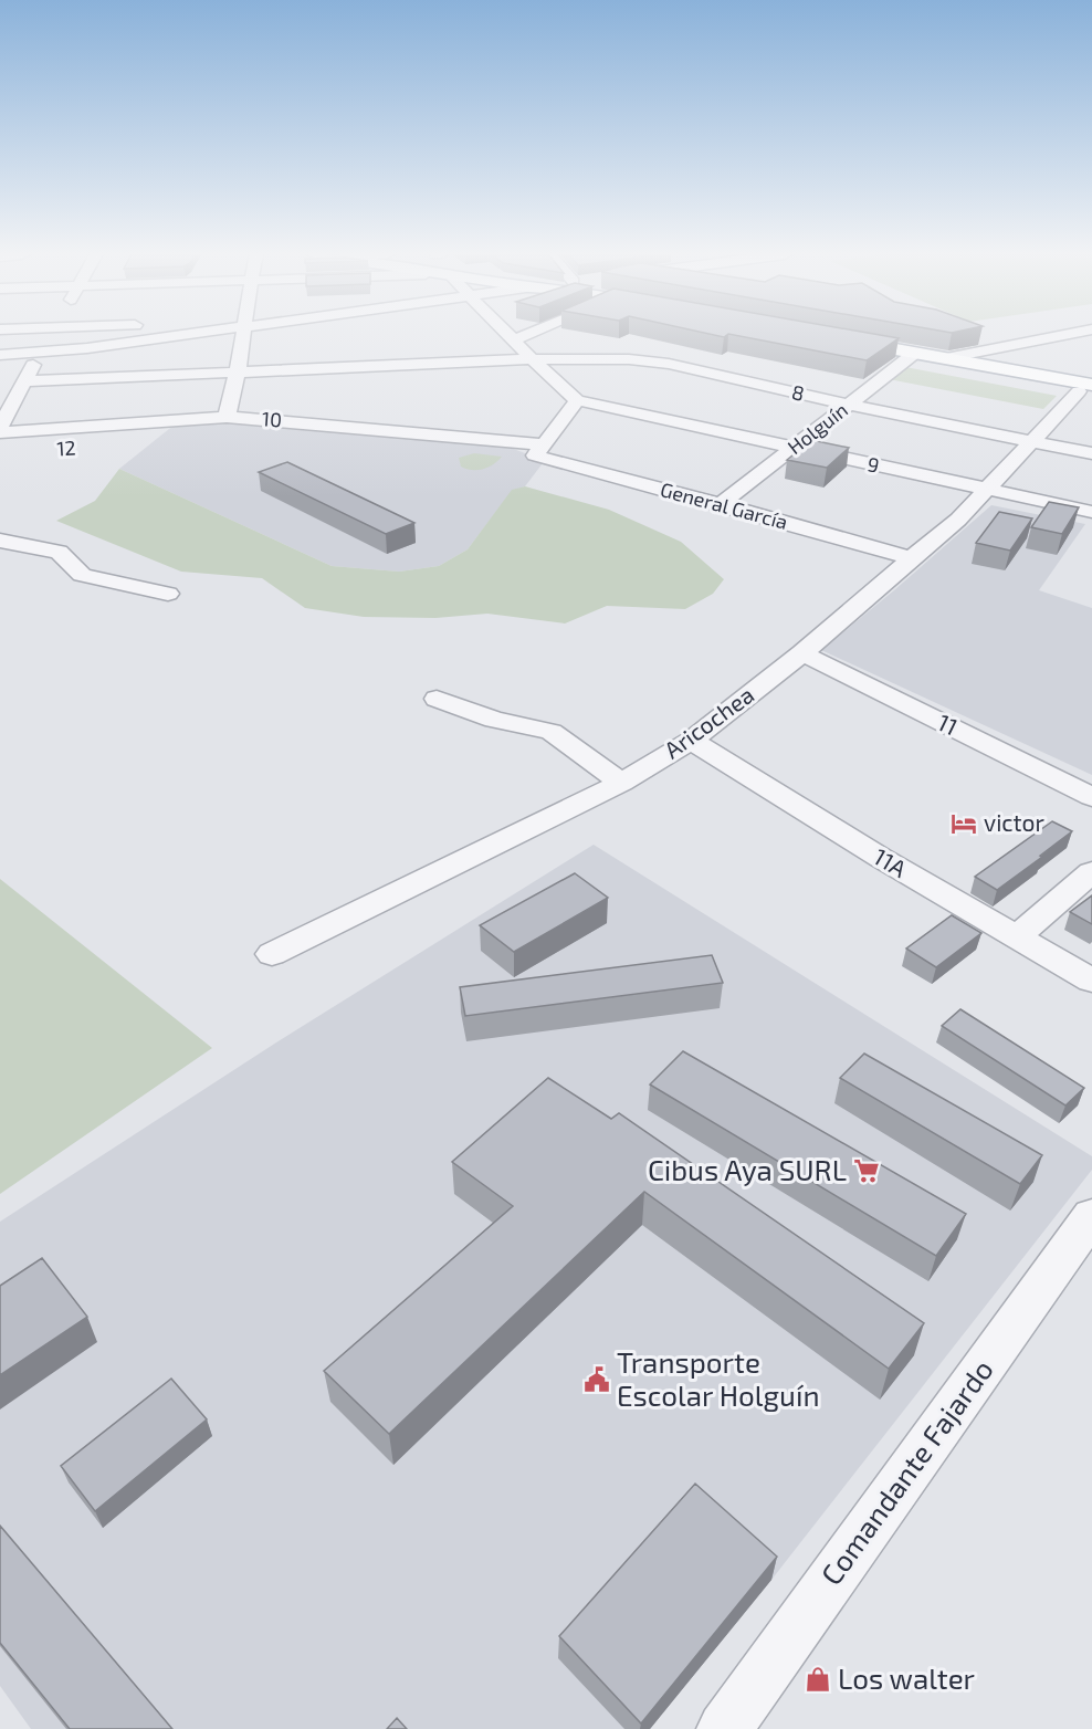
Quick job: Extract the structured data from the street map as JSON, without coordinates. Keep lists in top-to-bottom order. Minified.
{"streets":{"street":["8","10","Holguín","9","General García","Aricochea","11","11A","Comandante Fajardo"]},"crossings":[["8","Holguín"],["8","Aricochea"],["10","General García"],["Holguín","9"],["Holguín","General García"],["9","Aricochea"],["General García","Aricochea"],["Aricochea","11"],["Aricochea","11A"]],"places":{"hotel":["victor"],"supermarket":["Cibus Aya SURL"],"public building":["Transporte Escolar Holguín"],"shop":["Los walter"]}}
